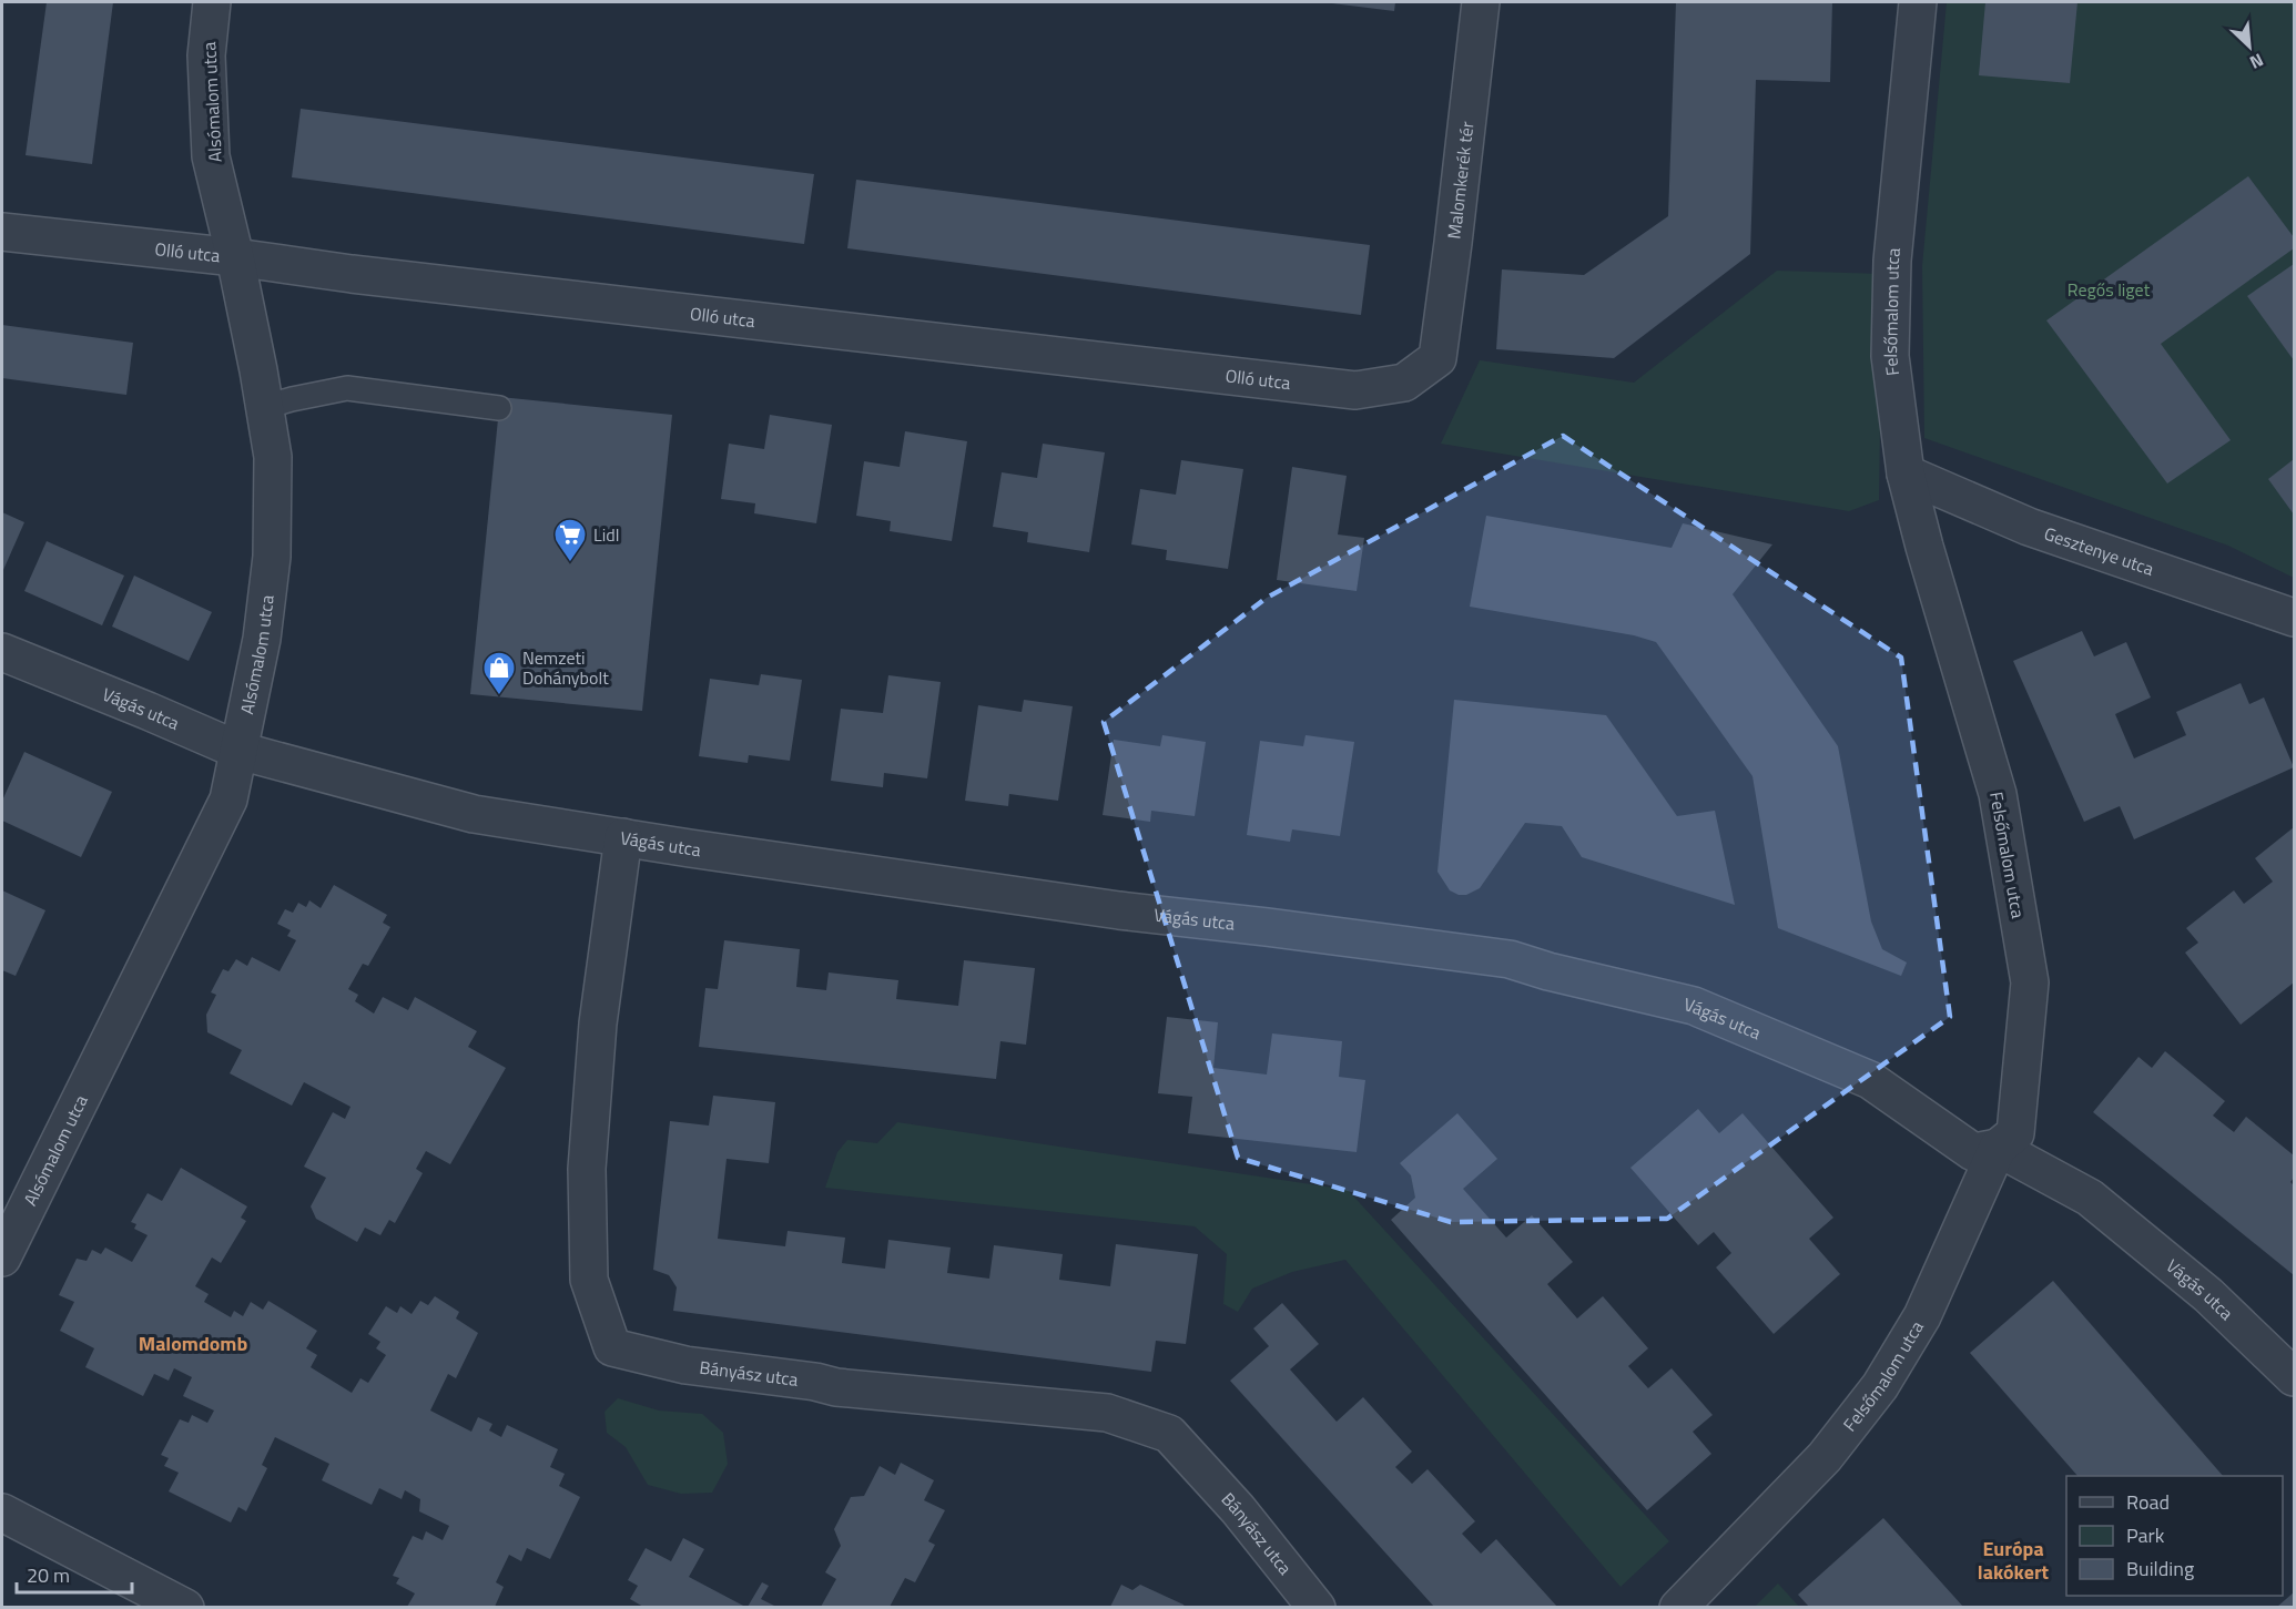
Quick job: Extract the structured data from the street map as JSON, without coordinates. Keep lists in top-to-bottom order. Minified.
{"streets":{"street":["Alsómalom utca","Malomkerék tér","Olló utca","Felsőmalom utca","Gesztenye utca","Vágás utca","Bányász utca"]},"crossings":[["Alsómalom utca","Olló utca"],["Alsómalom utca","Vágás utca"],["Malomkerék tér","Olló utca"],["Felsőmalom utca","Gesztenye utca"],["Felsőmalom utca","Vágás utca"],["Vágás utca","Bányász utca"]],"districts":["Malomdomb","Európa lakókert"],"parks":["Regős liget"],"places":{"supermarket":["Lidl"],"shop":["Nemzeti Dohánybolt"]},"legend":["Road","Park","Building"],"scale_bar":"20 m","north":"bottom right"}
